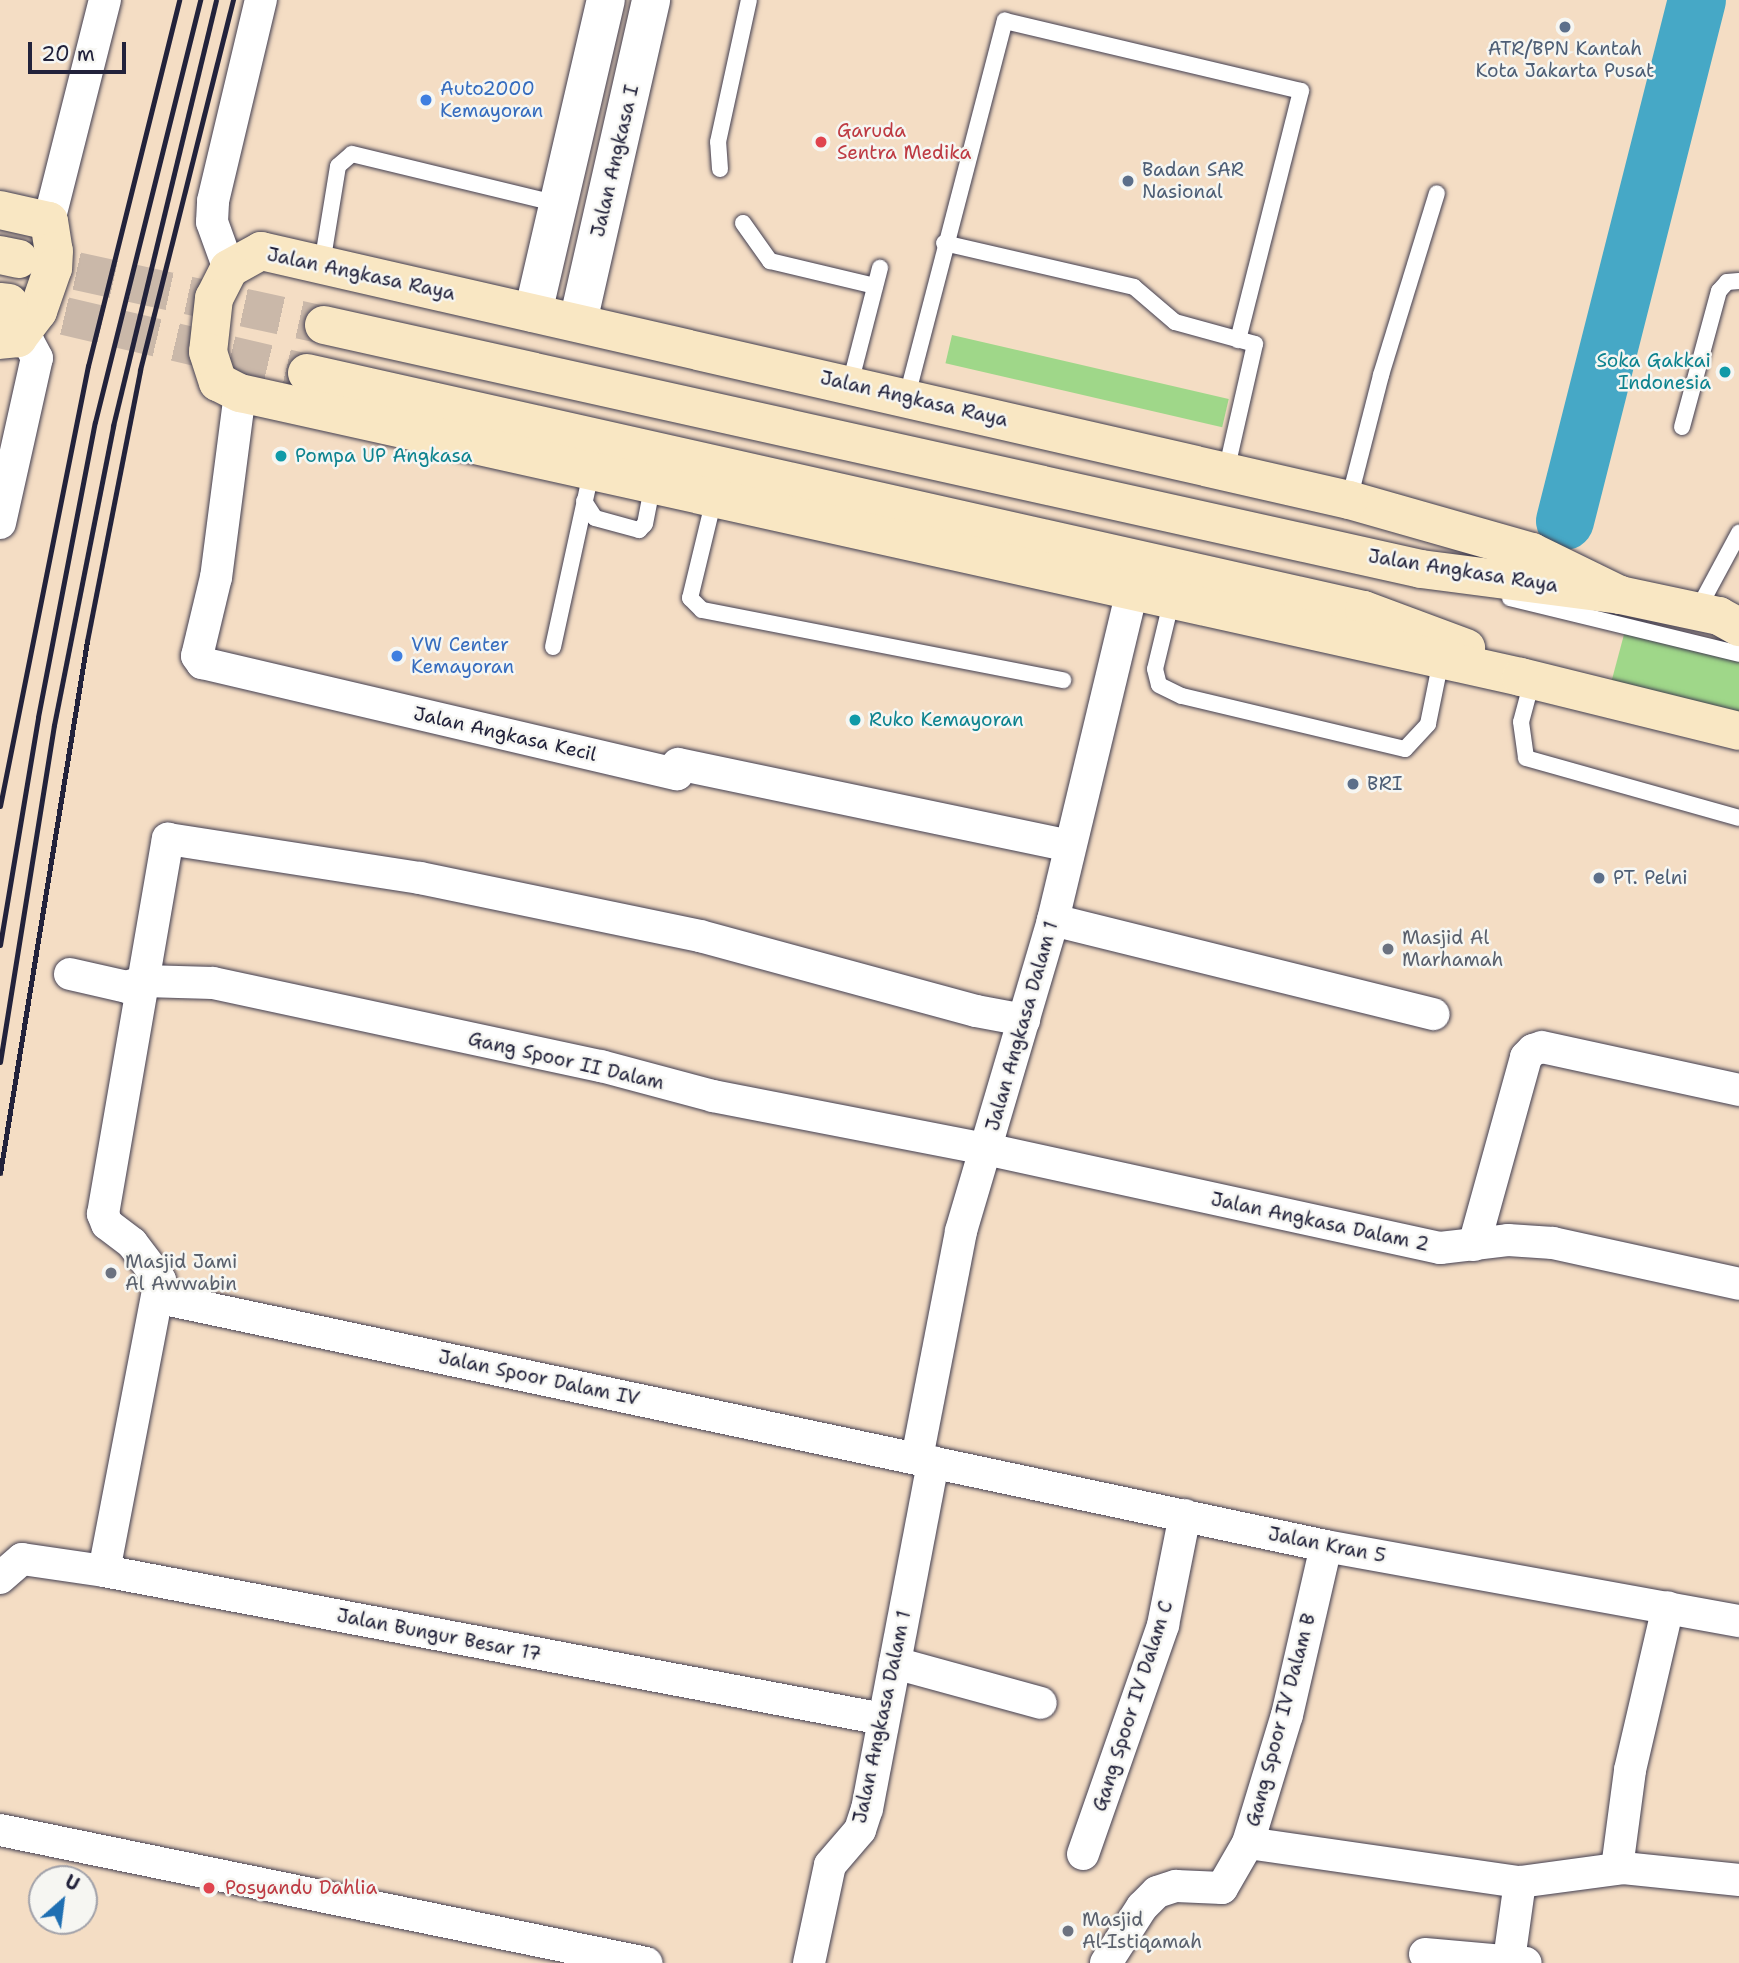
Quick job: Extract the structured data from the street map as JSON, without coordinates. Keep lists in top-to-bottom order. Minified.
{"streets":{"main road":["Jalan Angkasa Raya"],"street":["Jalan Angkasa I","Jalan Angkasa Kecil","Jalan Angkasa Dalam 1","Gang Spoor II Dalam","Jalan Angkasa Dalam 2","Jalan Spoor Dalam IV","Jalan Kran 5","Jalan Bungur Besar 17","Gang Spoor IV Dalam C","Gang Spoor IV Dalam B"]},"crossings":[["Jalan Angkasa I","Jalan Angkasa Raya"],["Jalan Angkasa Kecil","Jalan Angkasa Dalam 1"],["Jalan Angkasa Dalam 1","Gang Spoor II Dalam"],["Jalan Angkasa Dalam 1","Jalan Angkasa Dalam 2"],["Jalan Angkasa Dalam 1","Jalan Spoor Dalam IV"],["Jalan Angkasa Dalam 1","Jalan Kran 5"],["Jalan Angkasa Dalam 1","Jalan Bungur Besar 17"],["Gang Spoor II Dalam","Jalan Angkasa Dalam 2"],["Jalan Spoor Dalam IV","Jalan Kran 5"],["Jalan Kran 5","Gang Spoor IV Dalam C"],["Jalan Kran 5","Gang Spoor IV Dalam B"]],"places":["ATR/BPN Kantah Kota Jakarta Pusat","Auto2000 Kemayoran","Garuda Sentra Medika","Badan SAR Nasional","Soka Gakkai Indonesia","Pompa UP Angkasa","VW Center Kemayoran","Ruko Kemayoran","BRI","PT. Pelni","Masjid Al Marhamah","Masjid Jami Al Awwabin","Posyandu Dahlia","Masjid Al-Istiqamah"],"scale_bar":"20 m","north":"top right"}
